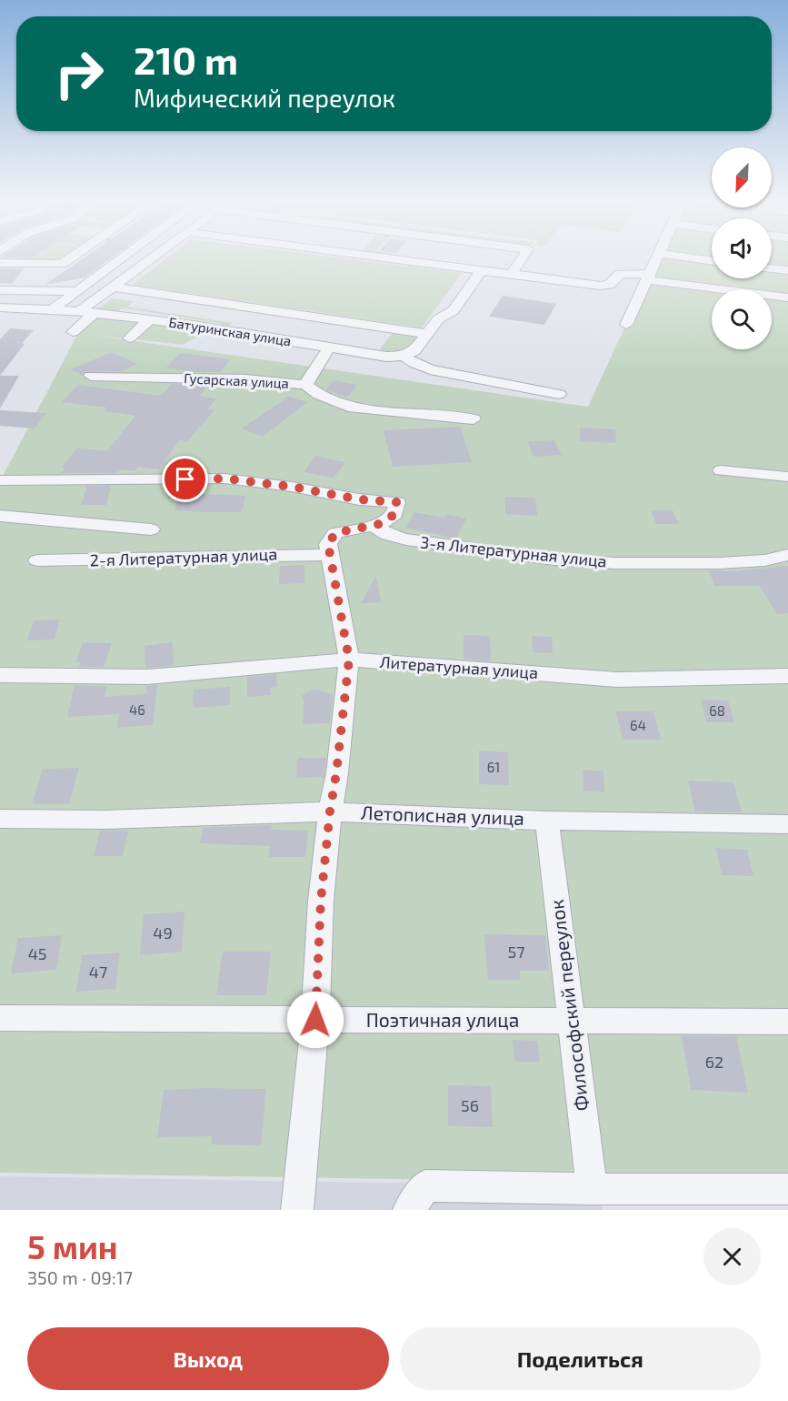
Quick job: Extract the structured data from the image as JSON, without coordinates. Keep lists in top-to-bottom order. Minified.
{"streets":{"street":["Батуринская улица","Гусарская улица","3-я Литературная улица","2-я Литературная улица","Литературная улица","Летописная улица","Философский переулок","Поэтичная улица"]},"crossings":[["Летописная улица","Философский переулок"],["Философский переулок","Поэтичная улица"]],"house_numbers":["46","68","64","61","49","57","45","47","62","56"],"north":"bottom left","page":{"turn":["210 m","Мифический переулок"],"heading":["5 мин","350 m · 09:17"],"buttons":["Выход","Поделиться"]}}
